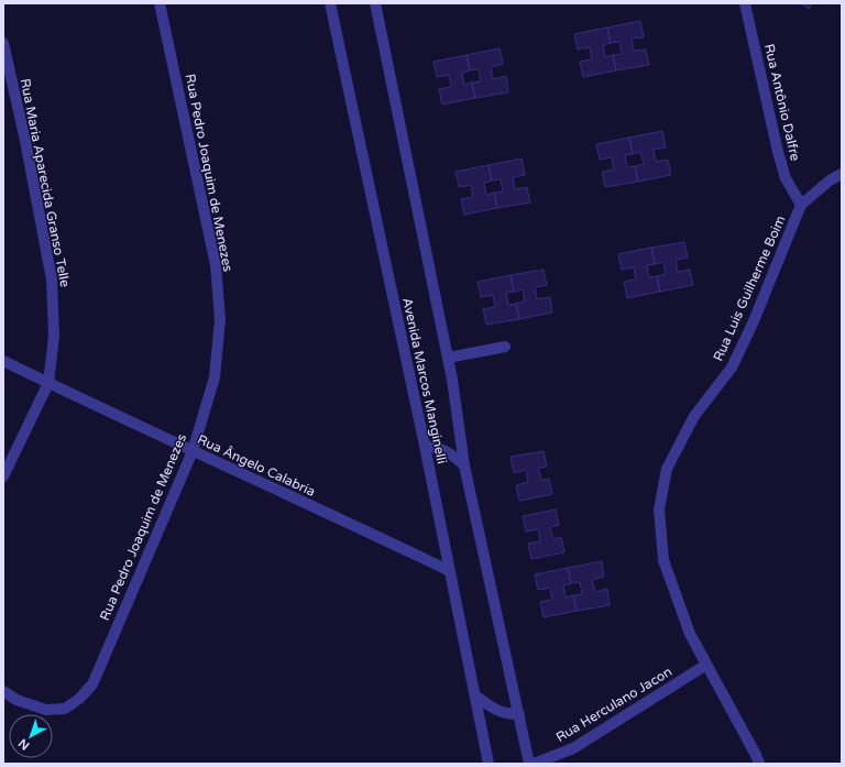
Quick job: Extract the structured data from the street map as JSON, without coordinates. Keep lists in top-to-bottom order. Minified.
{"streets":{"street":["Rua Antônio Dalfre","Rua Pedro Joaquim de Menezes","Rua Maria Aparecida Granso Telle","Rua Luis Guilherme Boim","Avenida Marcos Manginelli","Rua Ângelo Calabria","Rua Herculano Jacon"]},"crossings":[["Rua Antônio Dalfre","Rua Luis Guilherme Boim"],["Rua Pedro Joaquim de Menezes","Rua Ângelo Calabria"],["Rua Maria Aparecida Granso Telle","Rua Ângelo Calabria"],["Rua Luis Guilherme Boim","Rua Herculano Jacon"],["Avenida Marcos Manginelli","Rua Ângelo Calabria"]],"north":"bottom left"}
